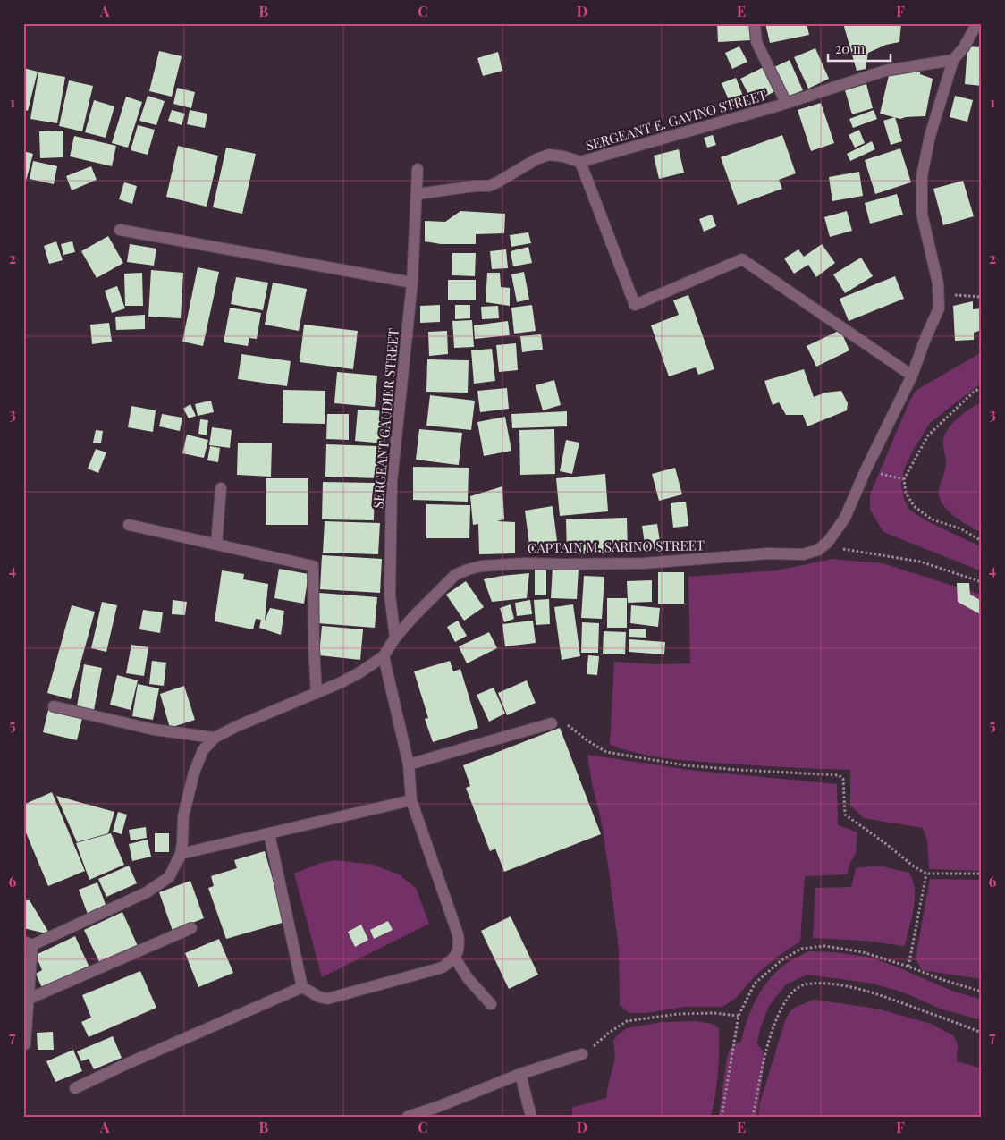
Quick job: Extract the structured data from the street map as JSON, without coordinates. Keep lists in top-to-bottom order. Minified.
{"streets":{"street":["SERGEANT E. GAVINO STREET","SERGEANT GAUDIER STREET","CAPTAIN M. SARINO STREET"]},"crossings":[["SERGEANT E. GAVINO STREET","CAPTAIN M. SARINO STREET"],["SERGEANT GAUDIER STREET","CAPTAIN M. SARINO STREET"]],"scale_bar":"20 m","grid":{"columns":["A","B","C","D","E","F"],"rows":["1","2","3","4","5","6","7"]}}
